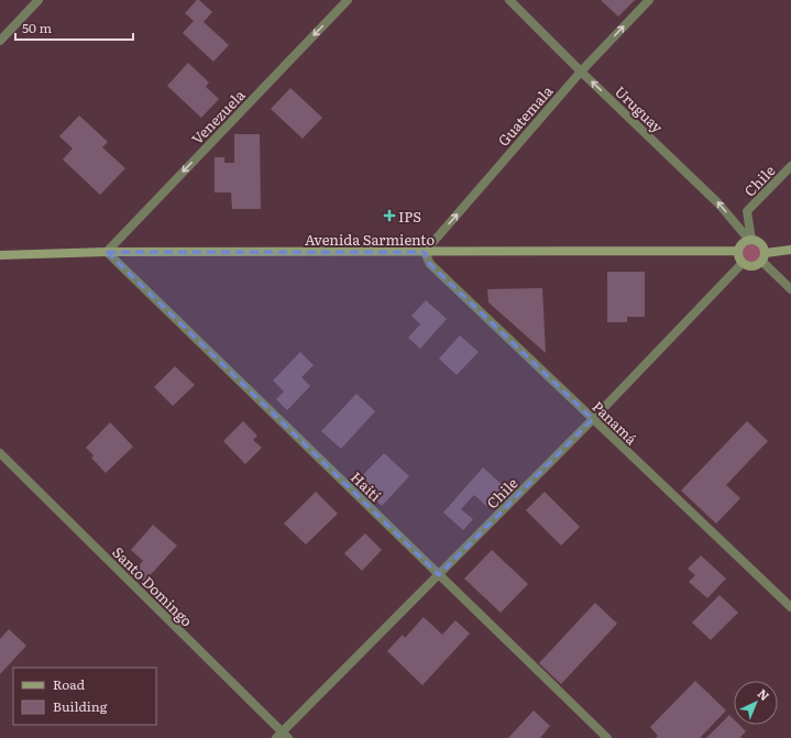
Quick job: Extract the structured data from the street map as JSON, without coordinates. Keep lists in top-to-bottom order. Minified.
{"streets":{"main road":["Avenida Sarmiento"],"street":["Uruguay","Guatemala","Venezuela","Chile","Panamá","Haití","Santo Domingo"]},"crossings":[["Uruguay","Guatemala"],["Uruguay","Chile"],["Uruguay","Avenida Sarmiento"],["Guatemala","Avenida Sarmiento"],["Guatemala","Panamá"],["Venezuela","Avenida Sarmiento"],["Venezuela","Haití"],["Chile","Avenida Sarmiento"],["Chile","Panamá"],["Chile","Haití"],["Chile","Santo Domingo"],["Avenida Sarmiento","Panamá"],["Avenida Sarmiento","Haití"]],"one_way":["Uruguay","Guatemala","Venezuela"],"places":{"health":["IPS"]},"legend":["Road","Building"],"scale_bar":"50 m","north":"top right"}
